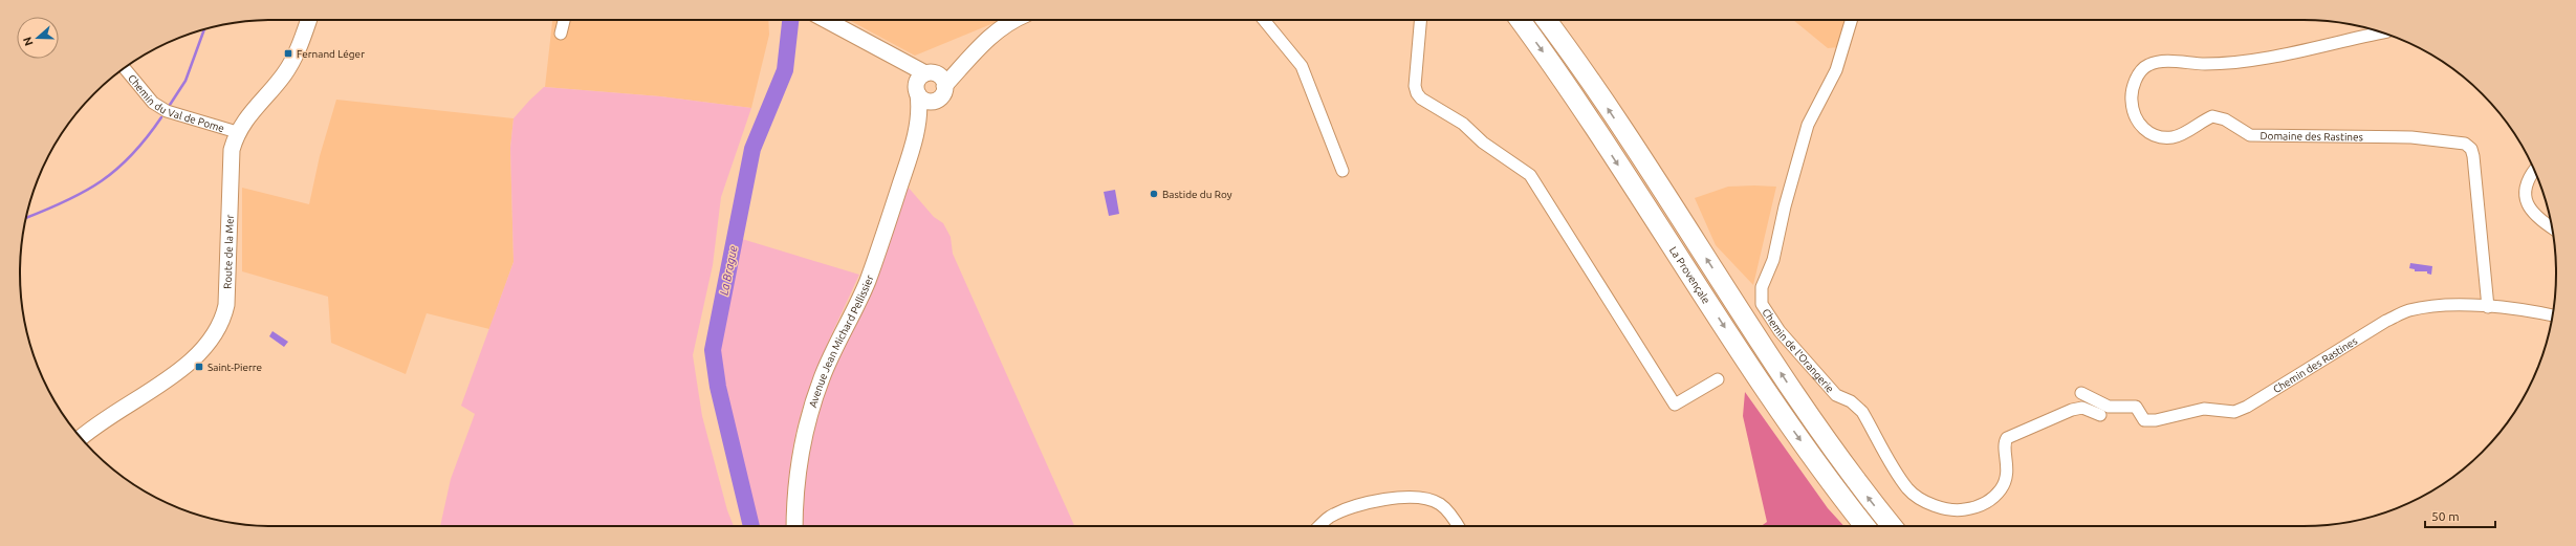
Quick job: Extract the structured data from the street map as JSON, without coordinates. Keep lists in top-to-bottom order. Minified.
{"streets":{"highway":["La Provençale"],"street":["Chemin du Val de Pome","Domaine des Rastines","Route de la Mer","Avenue Jean Michard Pellissier","Chemin de l'Orangerie","Chemin des Rastines"]},"crossings":[["Chemin du Val de Pome","Route de la Mer"],["Domaine des Rastines","Chemin des Rastines"]],"water":["La Brague"],"places":{"transit":["Fernand Léger","Saint-Pierre"],"other":["Bastide du Roy"]},"scale_bar":"50 m","north":"left"}
